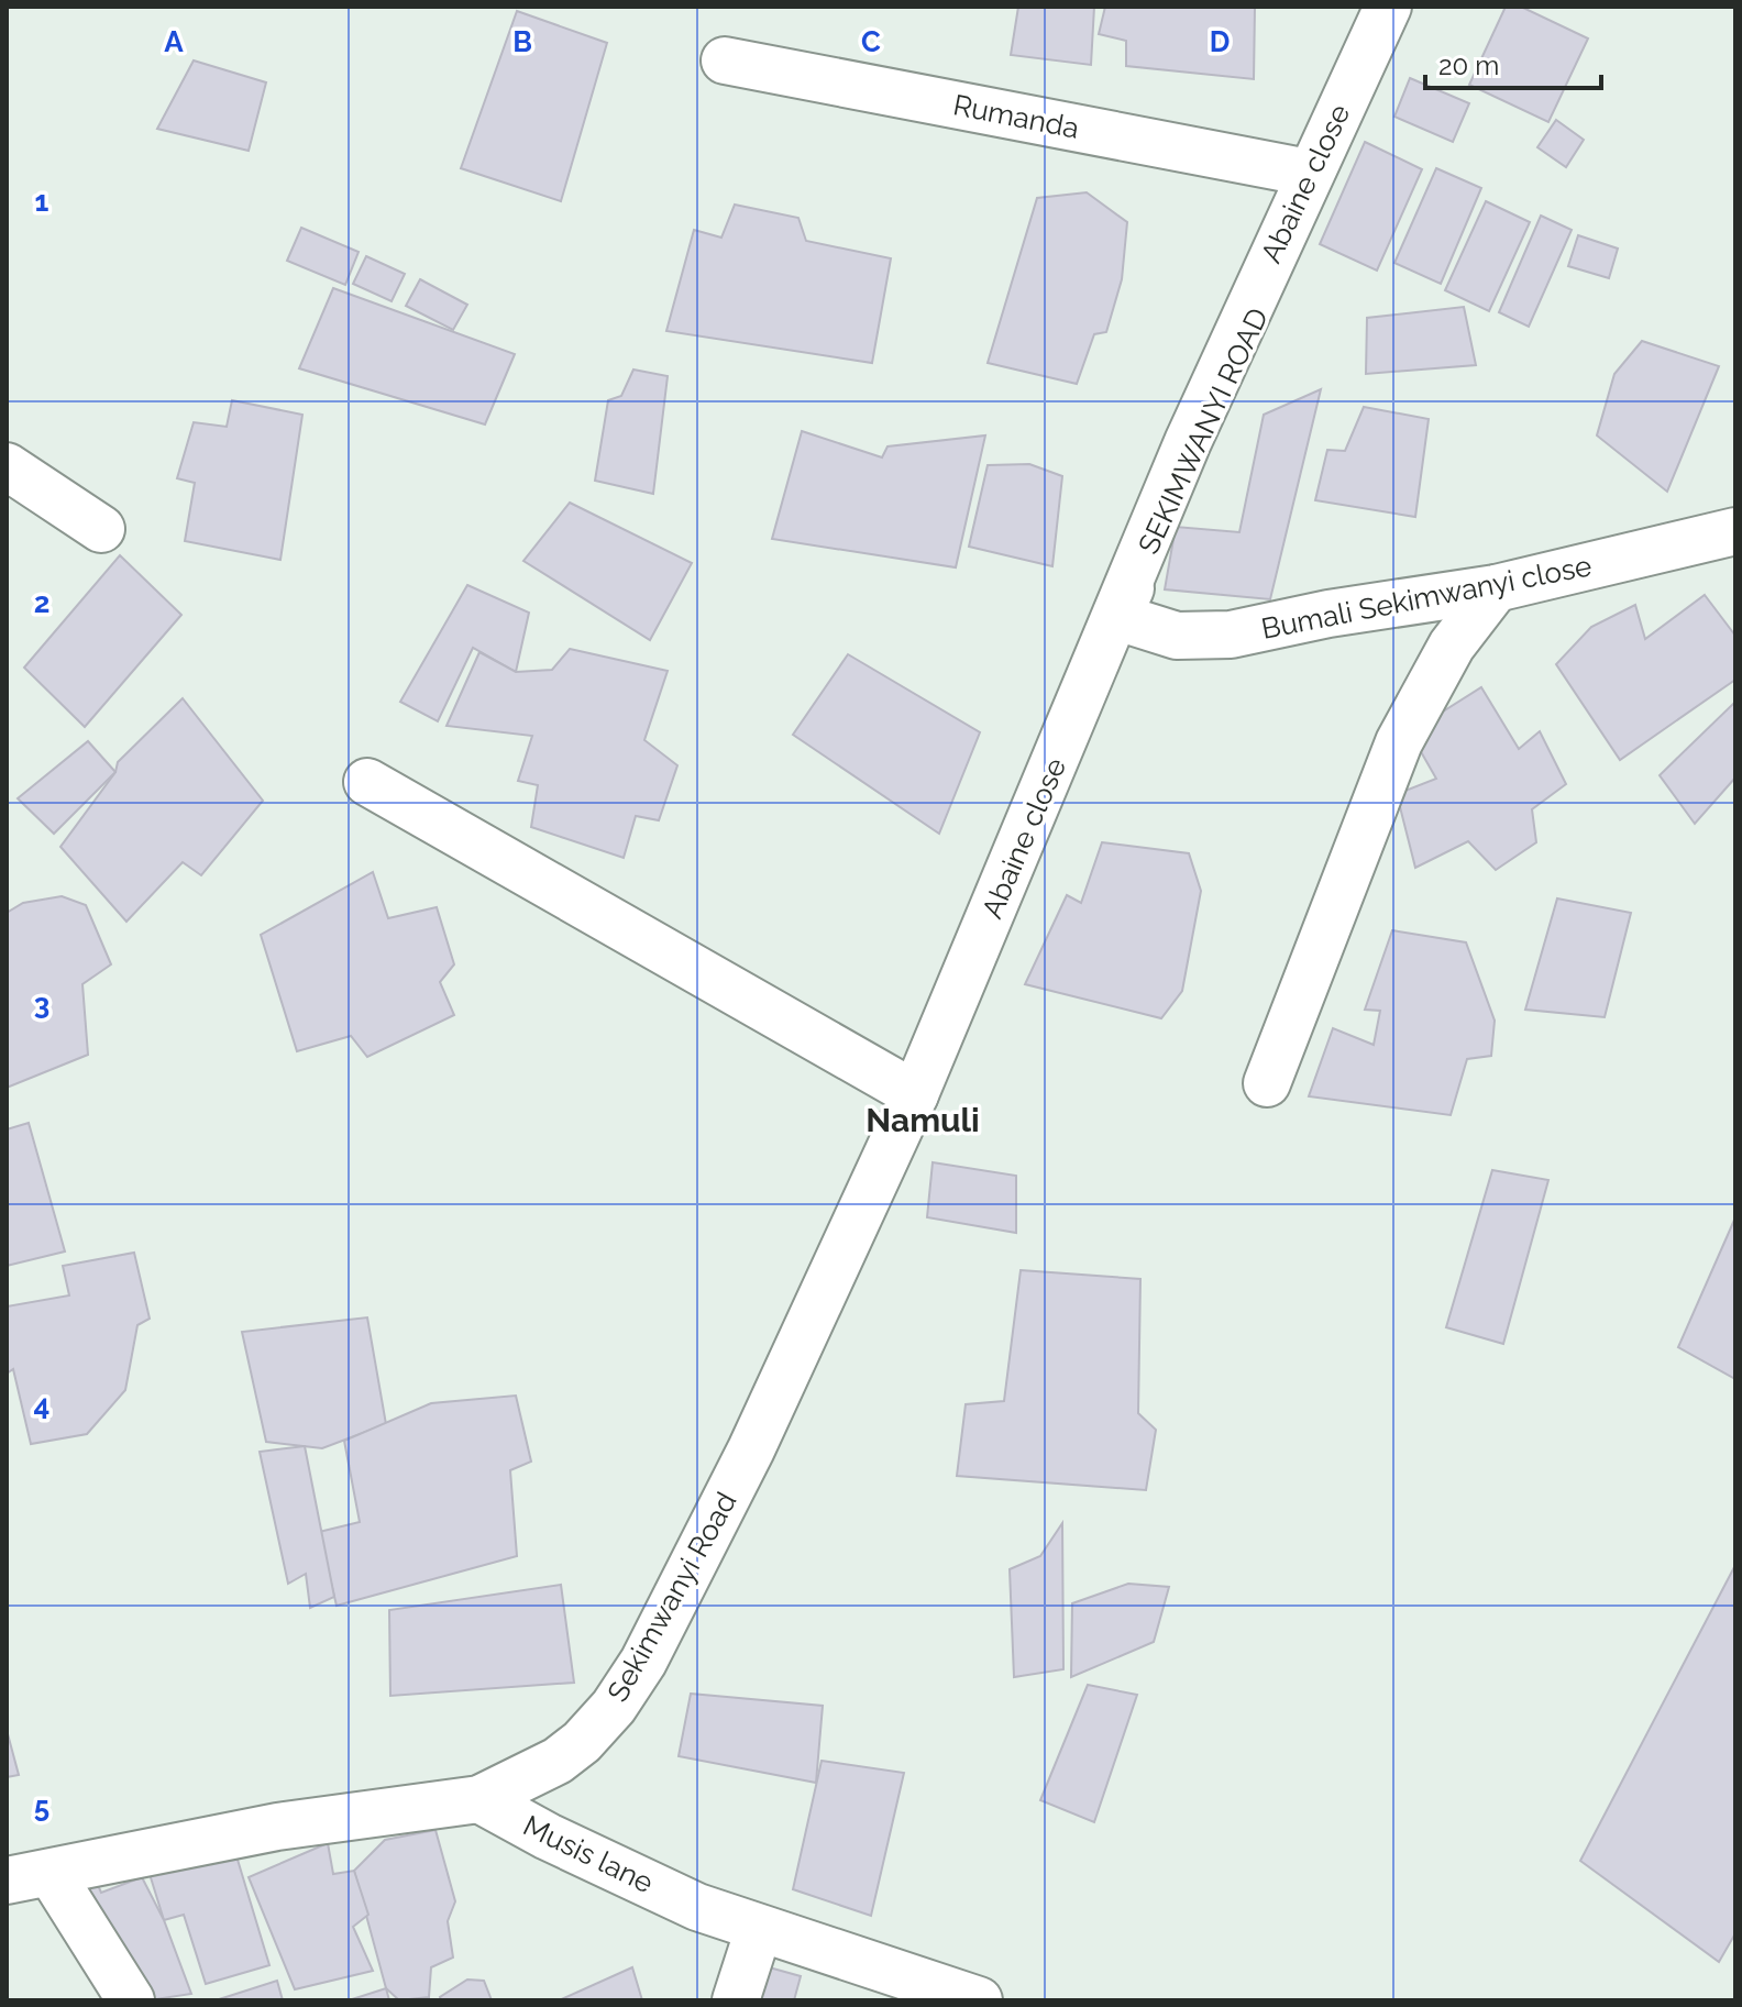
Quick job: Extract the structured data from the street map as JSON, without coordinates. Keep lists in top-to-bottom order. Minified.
{"streets":{"street":["Rumanda","Abaine close","SEKIMWANYI ROAD","Bumali Sekimwanyi close","Sekimwanyi Road","Musis lane"]},"crossings":[["Rumanda","Abaine close"],["Abaine close","SEKIMWANYI ROAD"],["Abaine close","Bumali Sekimwanyi close"],["Abaine close","Sekimwanyi Road"],["SEKIMWANYI ROAD","Bumali Sekimwanyi close"],["Sekimwanyi Road","Musis lane"]],"districts":["Namuli"],"scale_bar":"20 m","grid":{"columns":["A","B","C","D"],"rows":["1","2","3","4","5"]}}
